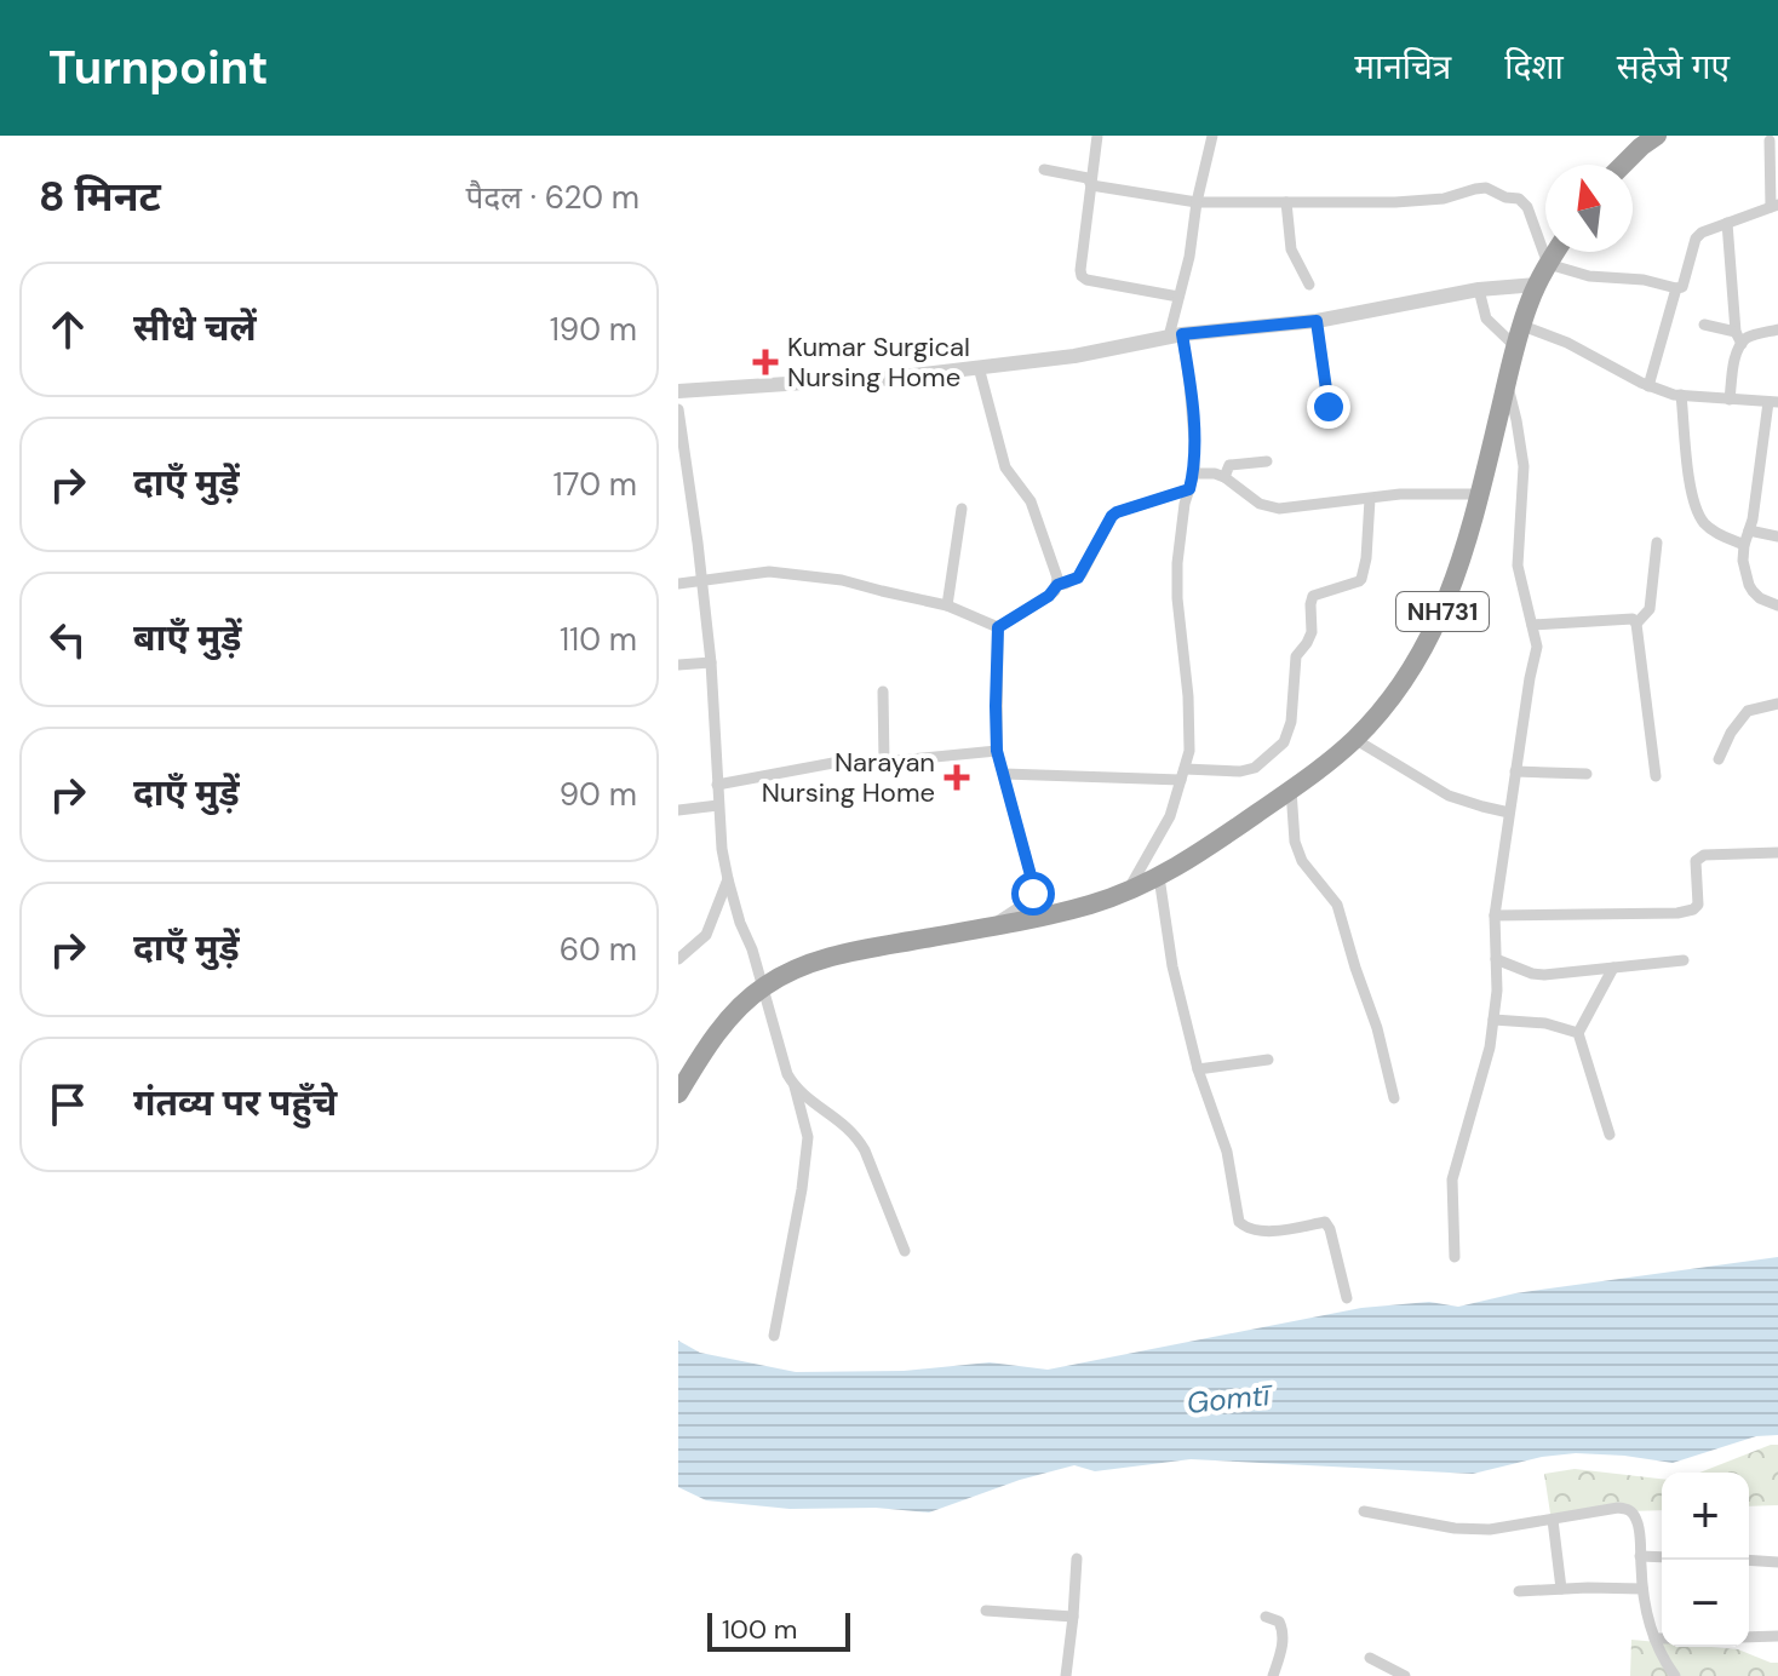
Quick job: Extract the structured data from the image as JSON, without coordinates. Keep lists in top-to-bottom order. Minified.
{"streets":{"highway":["NH731"]},"water":["Gomtī"],"places":{"health":["Kumar Surgical Nursing Home","Narayan Nursing Home"]},"scale_bar":"100 m","north":"top","page":{"header":"Turnpoint","nav":["मानचित्र","दिशा","सहेजे गए"],"heading":["8 मिनट","पैदल · 620 m"],"list":[["सीधे चलें","190 m"],["दाएँ मुड़ें","170 m"],["बाएँ मुड़ें","110 m"],["दाएँ मुड़ें","90 m"],["दाएँ मुड़ें","60 m"],"गंतव्य पर पहुँचे"],"map_buttons":["+","−"],"scale":"100 m"}}
